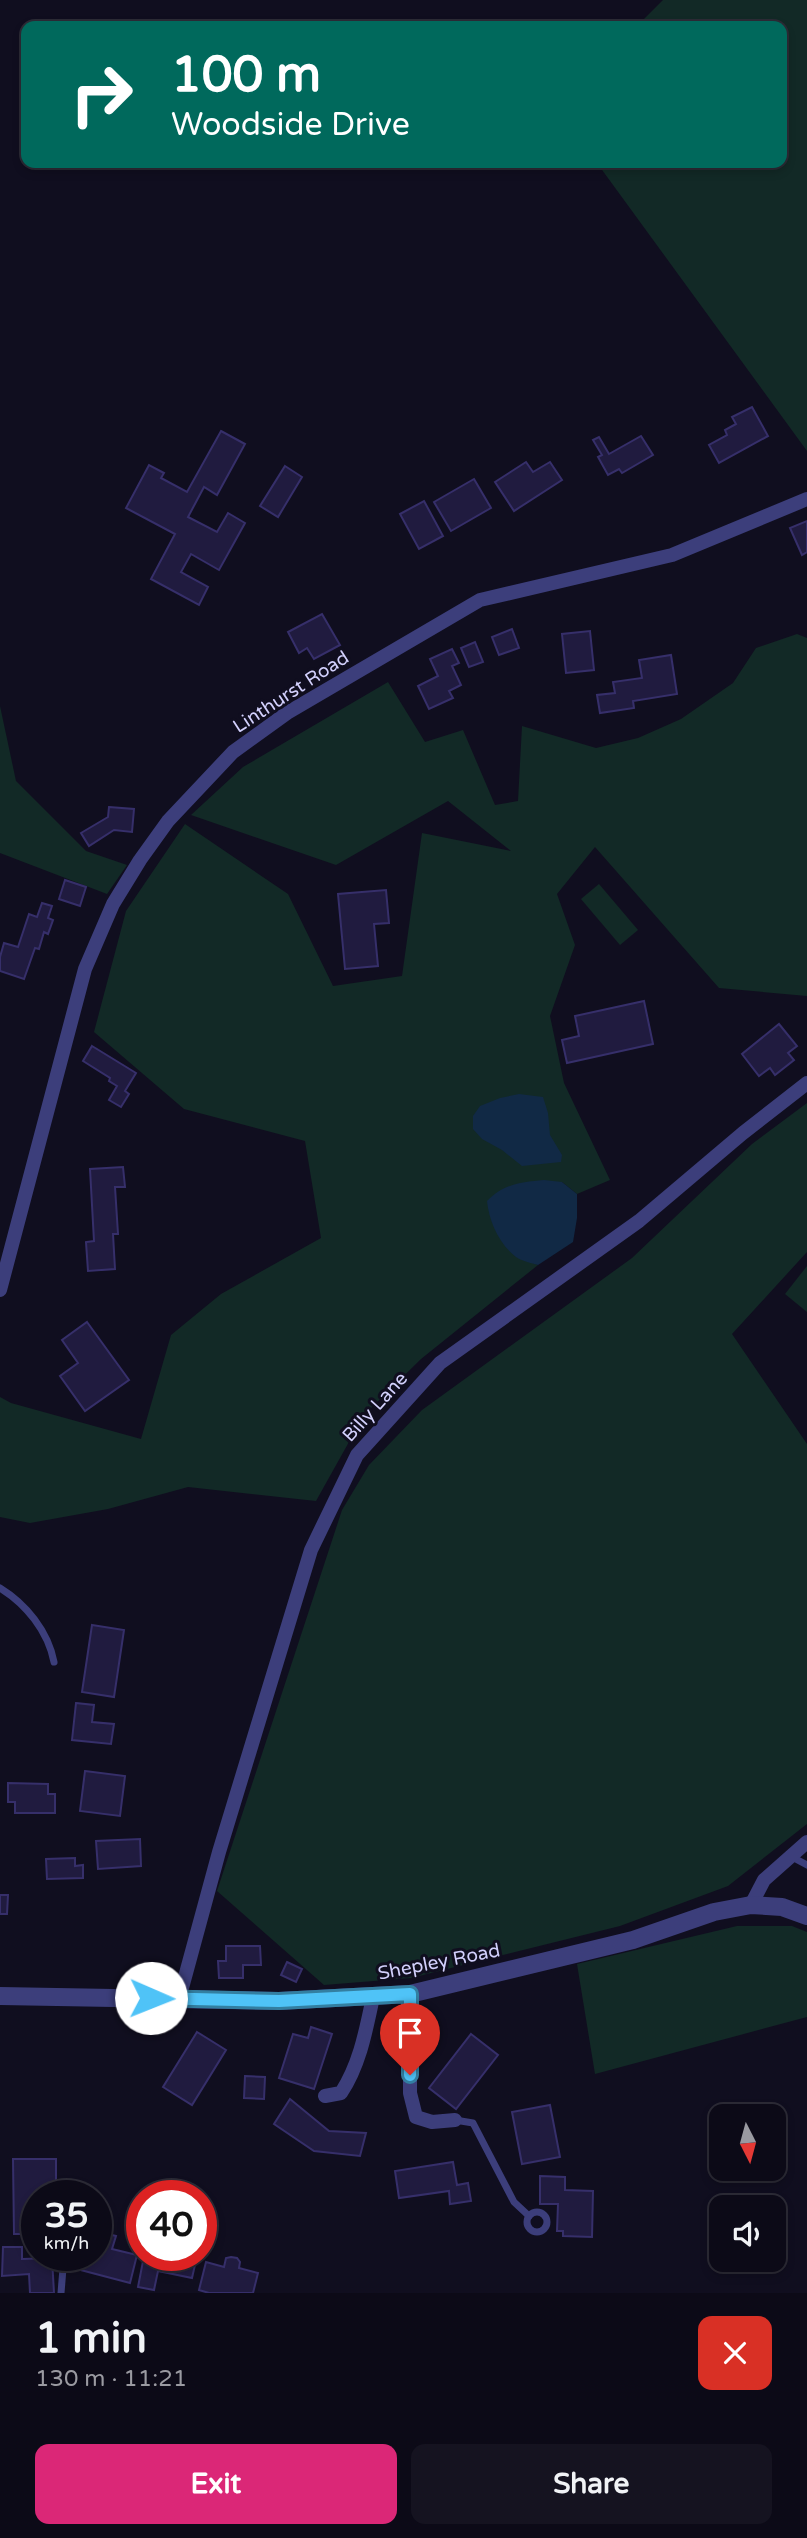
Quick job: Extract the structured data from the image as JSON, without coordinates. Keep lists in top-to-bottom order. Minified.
{"streets":{"street":["Linthurst Road","Billy Lane","Shepley Road"]},"crossings":[["Billy Lane","Shepley Road"]],"north":"bottom","page":{"turn":["100 m","Woodside Drive"],"speed":"35 km/h","limit":"40","heading":["1 min","130 m · 11:21"],"buttons":["Exit","Share"]}}
